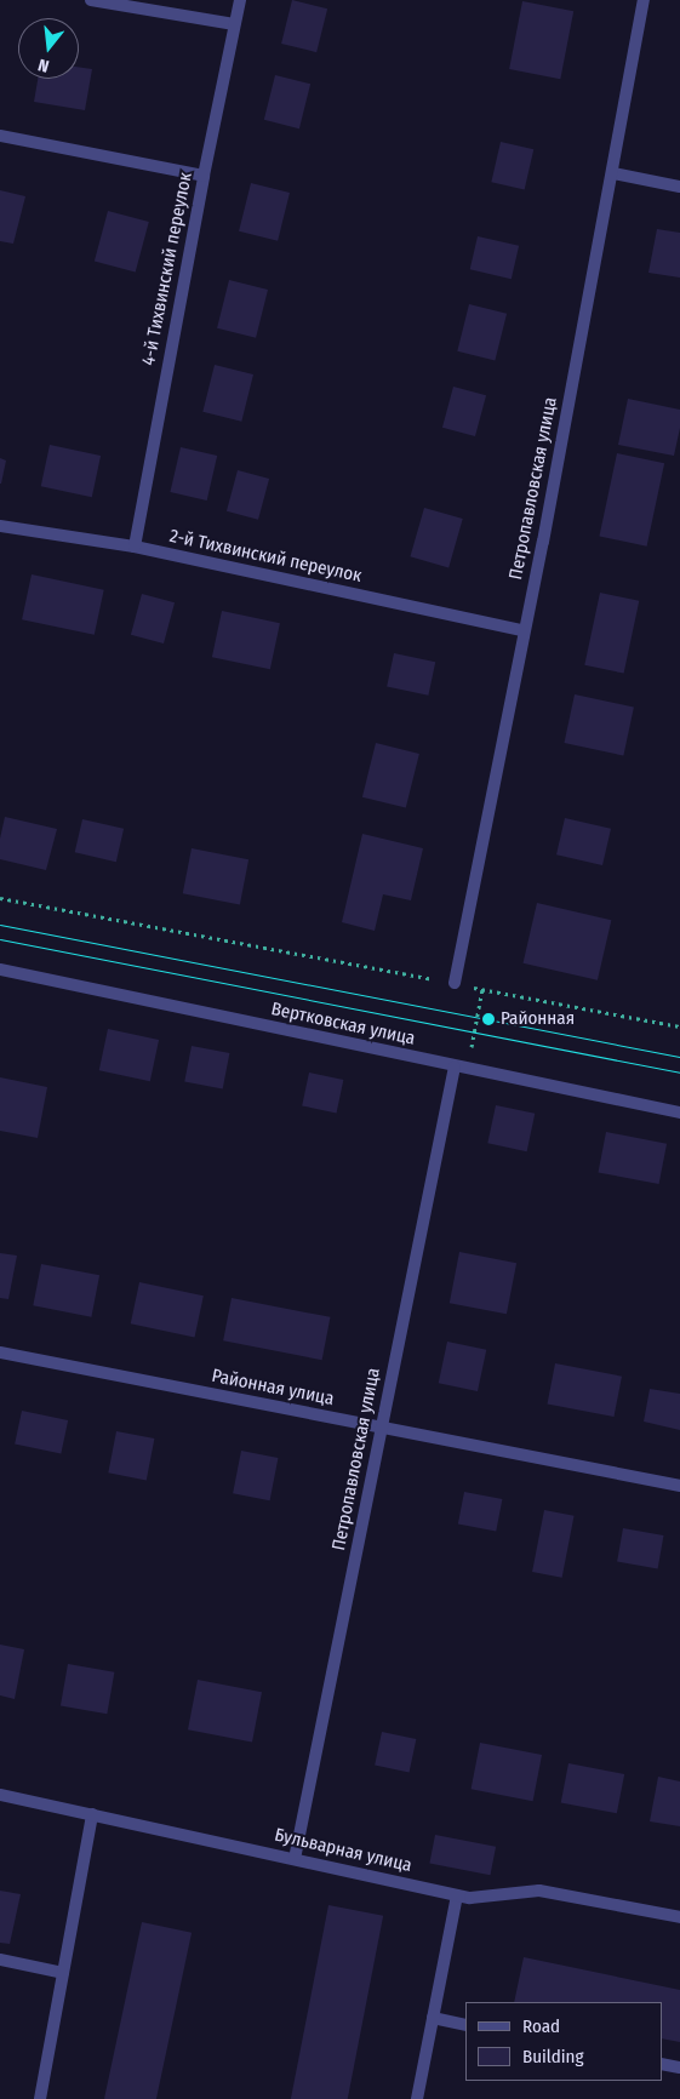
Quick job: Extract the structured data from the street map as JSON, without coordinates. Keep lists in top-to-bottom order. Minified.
{"streets":{"street":["4-й Тихвинский переулок","Петропавловская улица","2-й Тихвинский переулок","Вертковская улица","Районная улица","Бульварная улица"]},"crossings":[["4-й Тихвинский переулок","2-й Тихвинский переулок"],["Петропавловская улица","2-й Тихвинский переулок"],["Петропавловская улица","Вертковская улица"],["Петропавловская улица","Районная улица"],["Петропавловская улица","Бульварная улица"]],"places":["Районная"],"legend":["Road","Building"],"north":"bottom"}
